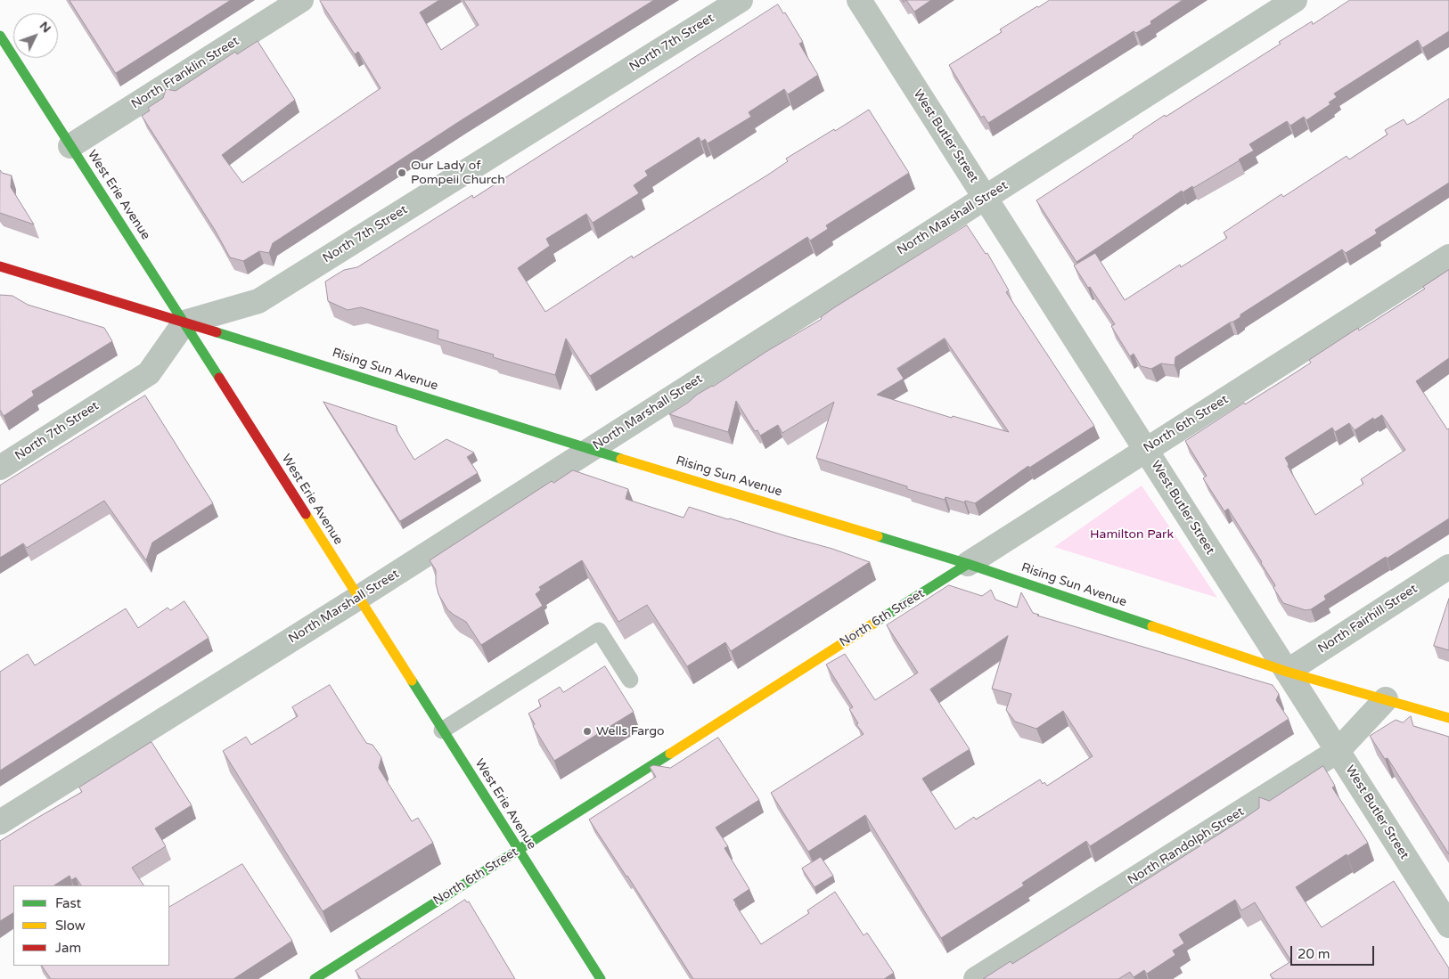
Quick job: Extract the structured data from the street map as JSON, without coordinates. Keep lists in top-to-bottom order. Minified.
{"streets":{"street":["North 7th Street","North Franklin Street","West Butler Street","West Erie Avenue","North Marshall Street","Rising Sun Avenue","North 6th Street","North Fairhill Street","North Randolph Street"]},"crossings":[["North 7th Street","West Erie Avenue"],["North 7th Street","Rising Sun Avenue"],["North Franklin Street","West Erie Avenue"],["West Butler Street","North Marshall Street"],["West Butler Street","Rising Sun Avenue"],["West Butler Street","North 6th Street"],["West Butler Street","North Fairhill Street"],["West Butler Street","North Randolph Street"],["West Erie Avenue","North Marshall Street"],["West Erie Avenue","Rising Sun Avenue"],["West Erie Avenue","North 6th Street"],["North Marshall Street","Rising Sun Avenue"],["Rising Sun Avenue","North 6th Street"],["Rising Sun Avenue","North Fairhill Street"],["Rising Sun Avenue","North Randolph Street"]],"parks":["Hamilton Park"],"places":["Our Lady of Pompeii Church","Wells Fargo"],"legend":["Fast","Slow","Jam"],"scale_bar":"20 m","north":"top right"}
